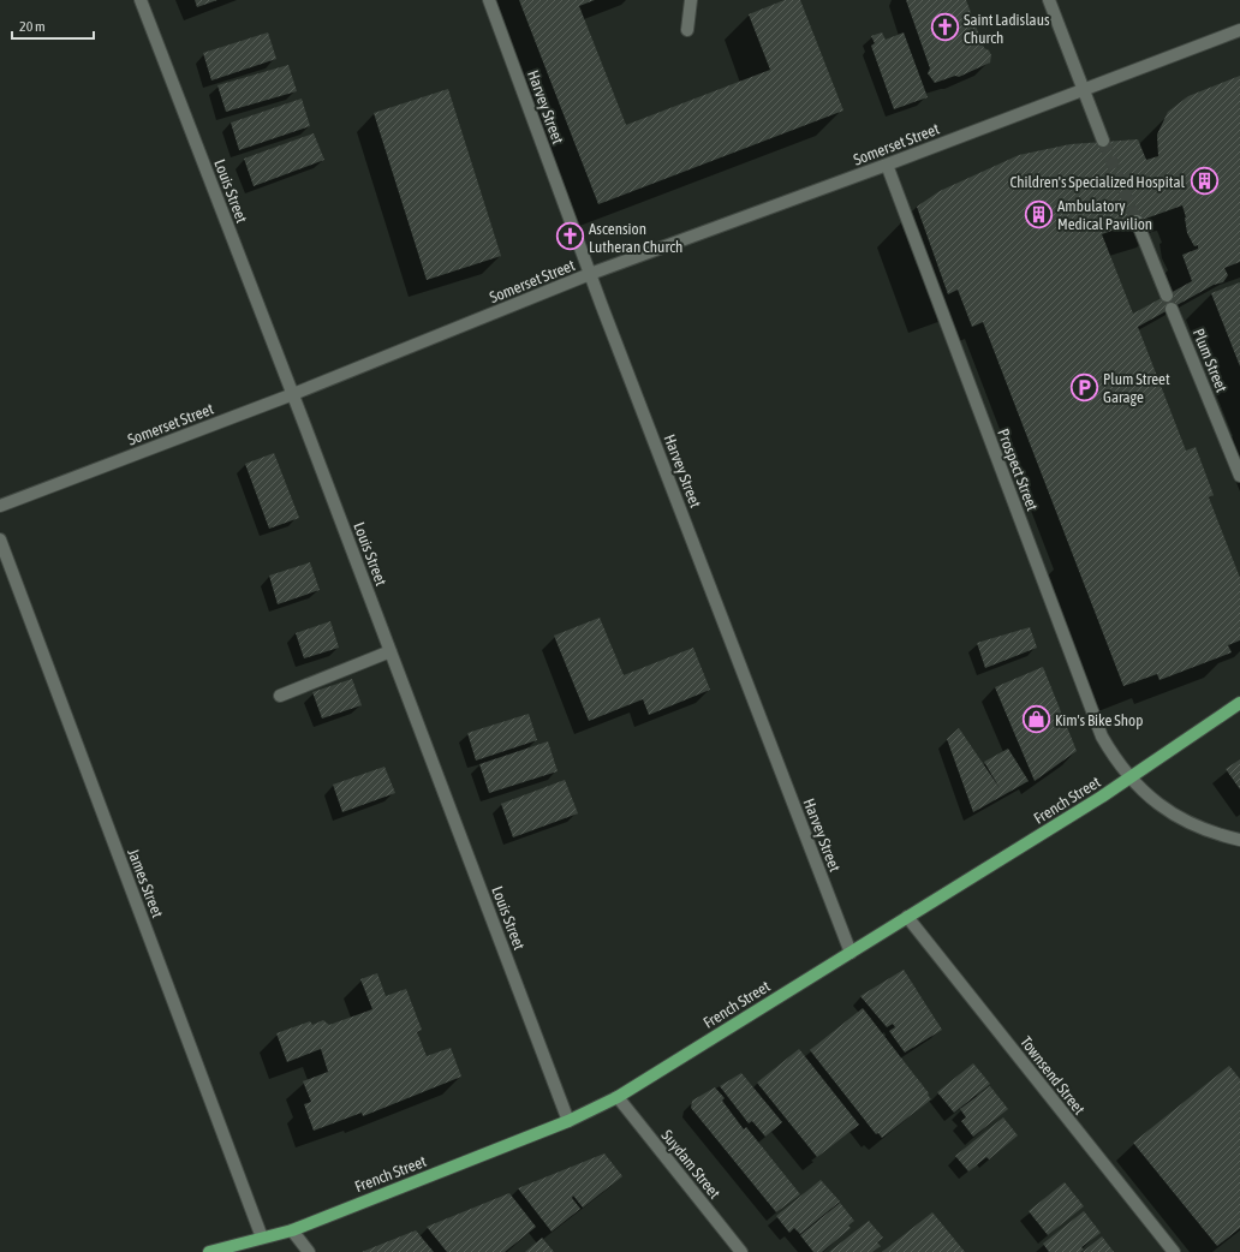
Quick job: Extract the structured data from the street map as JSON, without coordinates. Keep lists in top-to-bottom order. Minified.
{"streets":{"main road":["French Street"],"street":["Harvey Street","Somerset Street","Louis Street","Plum Street","Prospect Street","James Street","Townsend Street","Suydam Street"]},"crossings":[["Harvey Street","Somerset Street"],["Harvey Street","French Street"],["Somerset Street","Louis Street"],["Somerset Street","Prospect Street"],["Louis Street","French Street"],["Prospect Street","French Street"],["French Street","James Street"],["French Street","Townsend Street"],["French Street","Suydam Street"]],"places":{"church":["Saint Ladislaus Church","Ascension Lutheran Church"],"building":["Children's Specialized Hospital","Ambulatory Medical Pavilion"],"parking":["Plum Street Garage"],"shop":["Kim's Bike Shop"]},"scale_bar":"20 m"}
